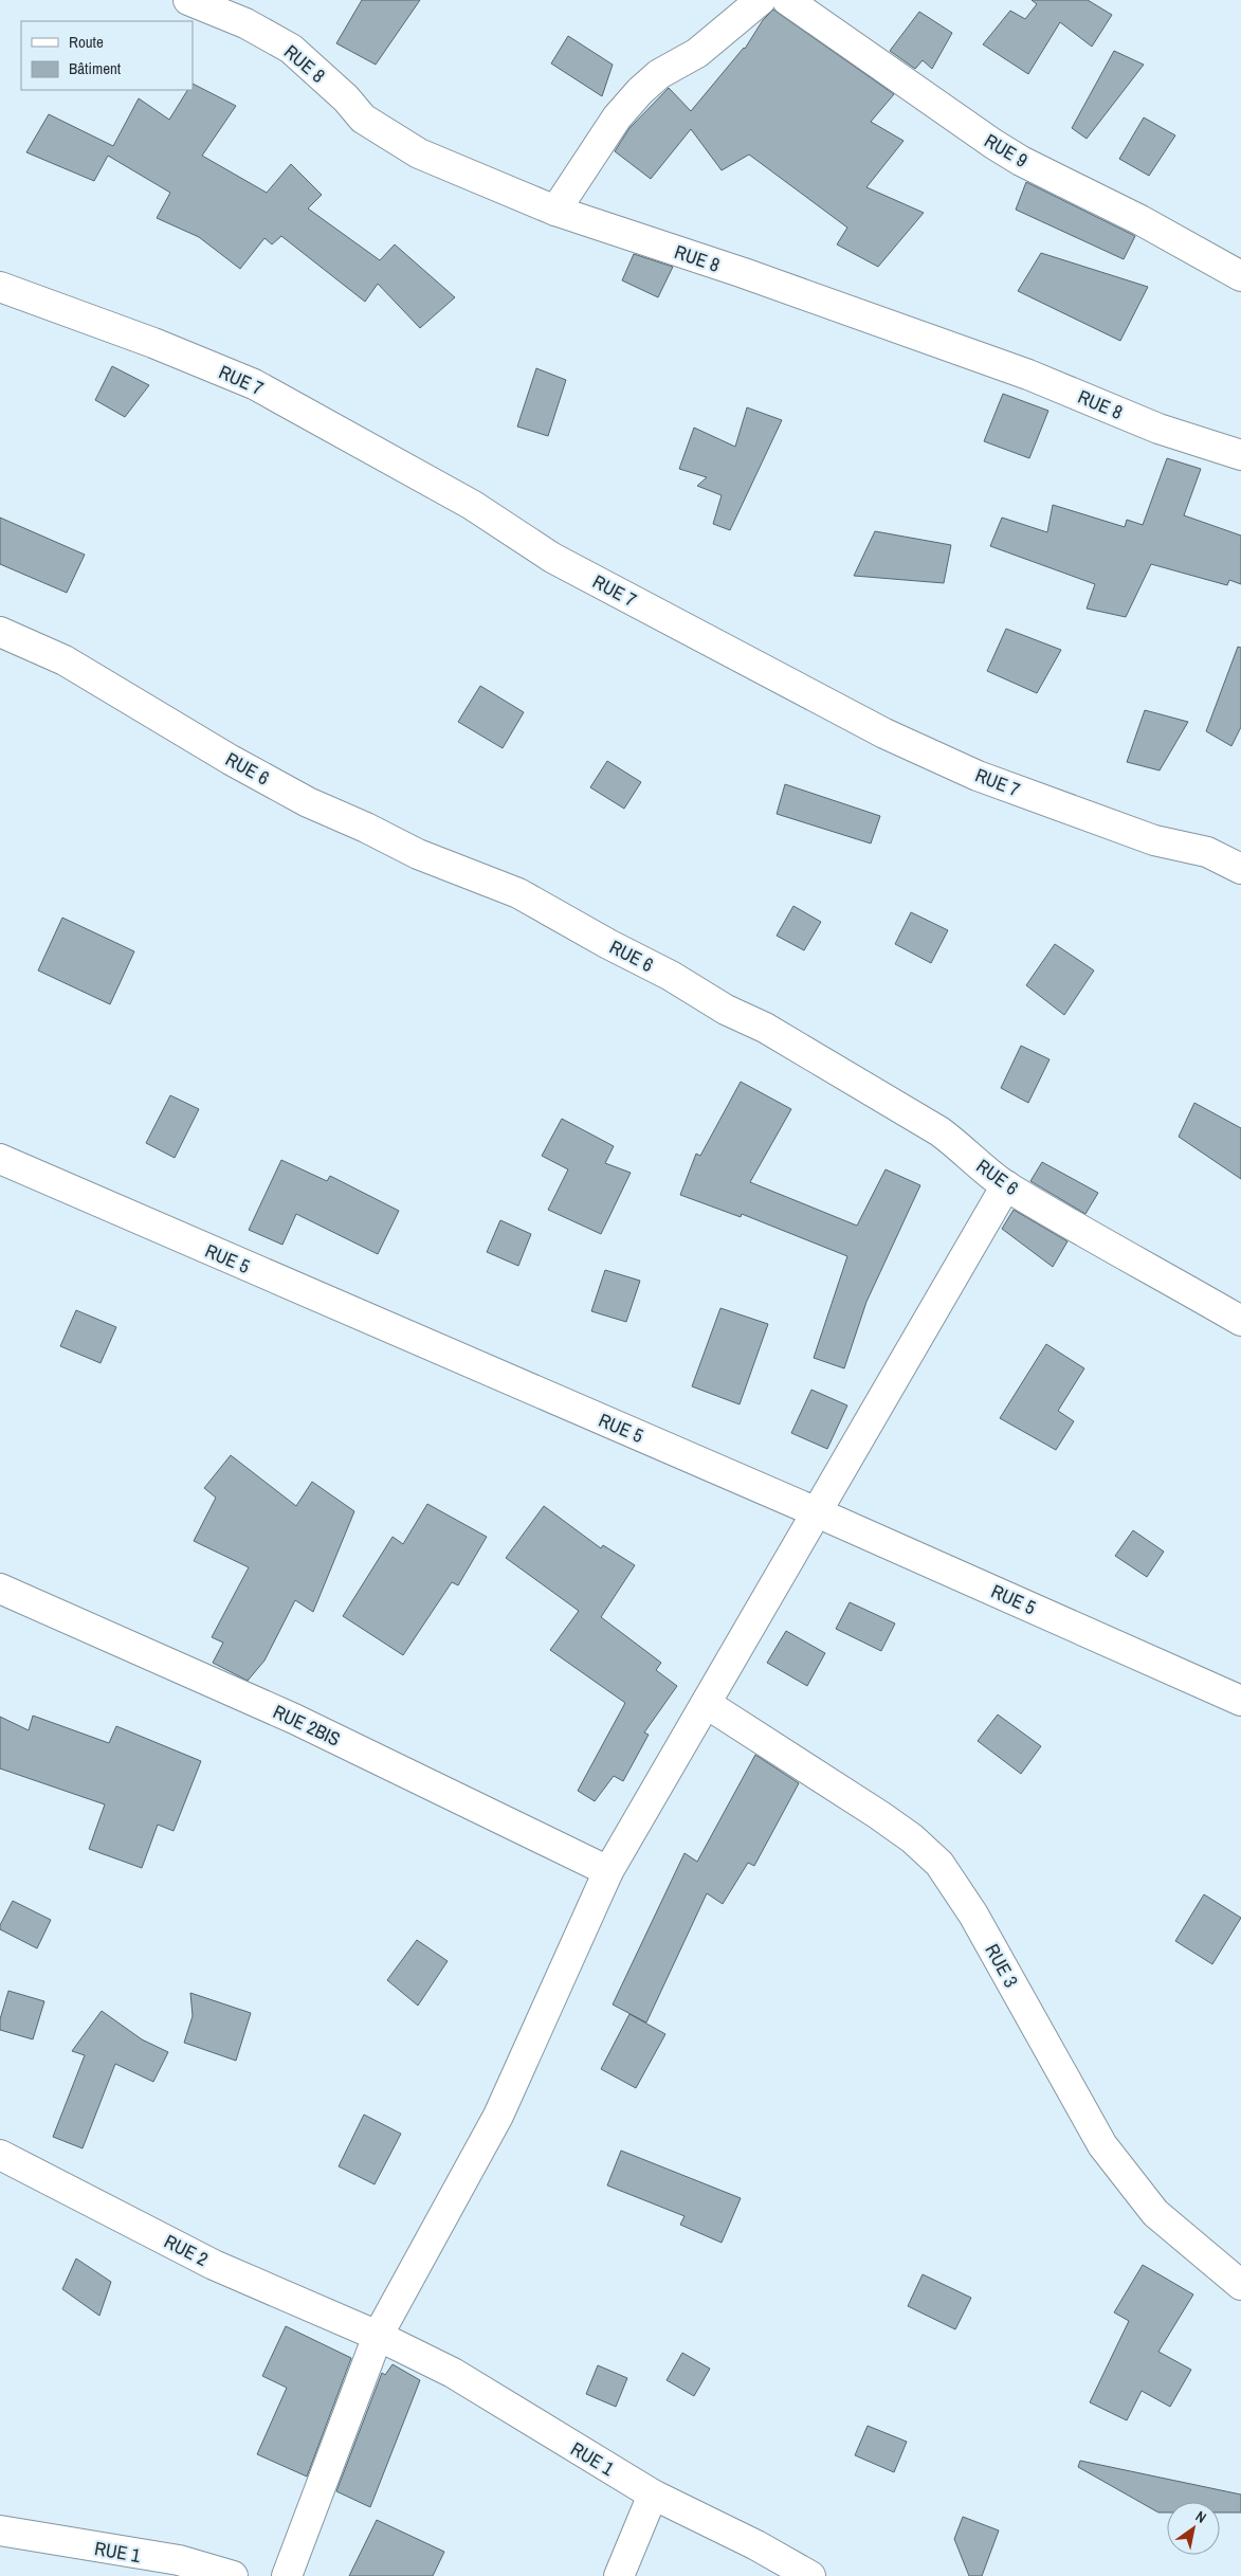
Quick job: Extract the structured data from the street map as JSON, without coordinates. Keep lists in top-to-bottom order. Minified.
{"streets":{"street":["RUE 8","RUE 9","RUE 7","RUE 6","RUE 5","RUE 2BIS","RUE 3","RUE 2","RUE 1"]},"crossings":[["RUE 2","RUE 1"]],"legend":["Route","Bâtiment"],"north":"top right"}
